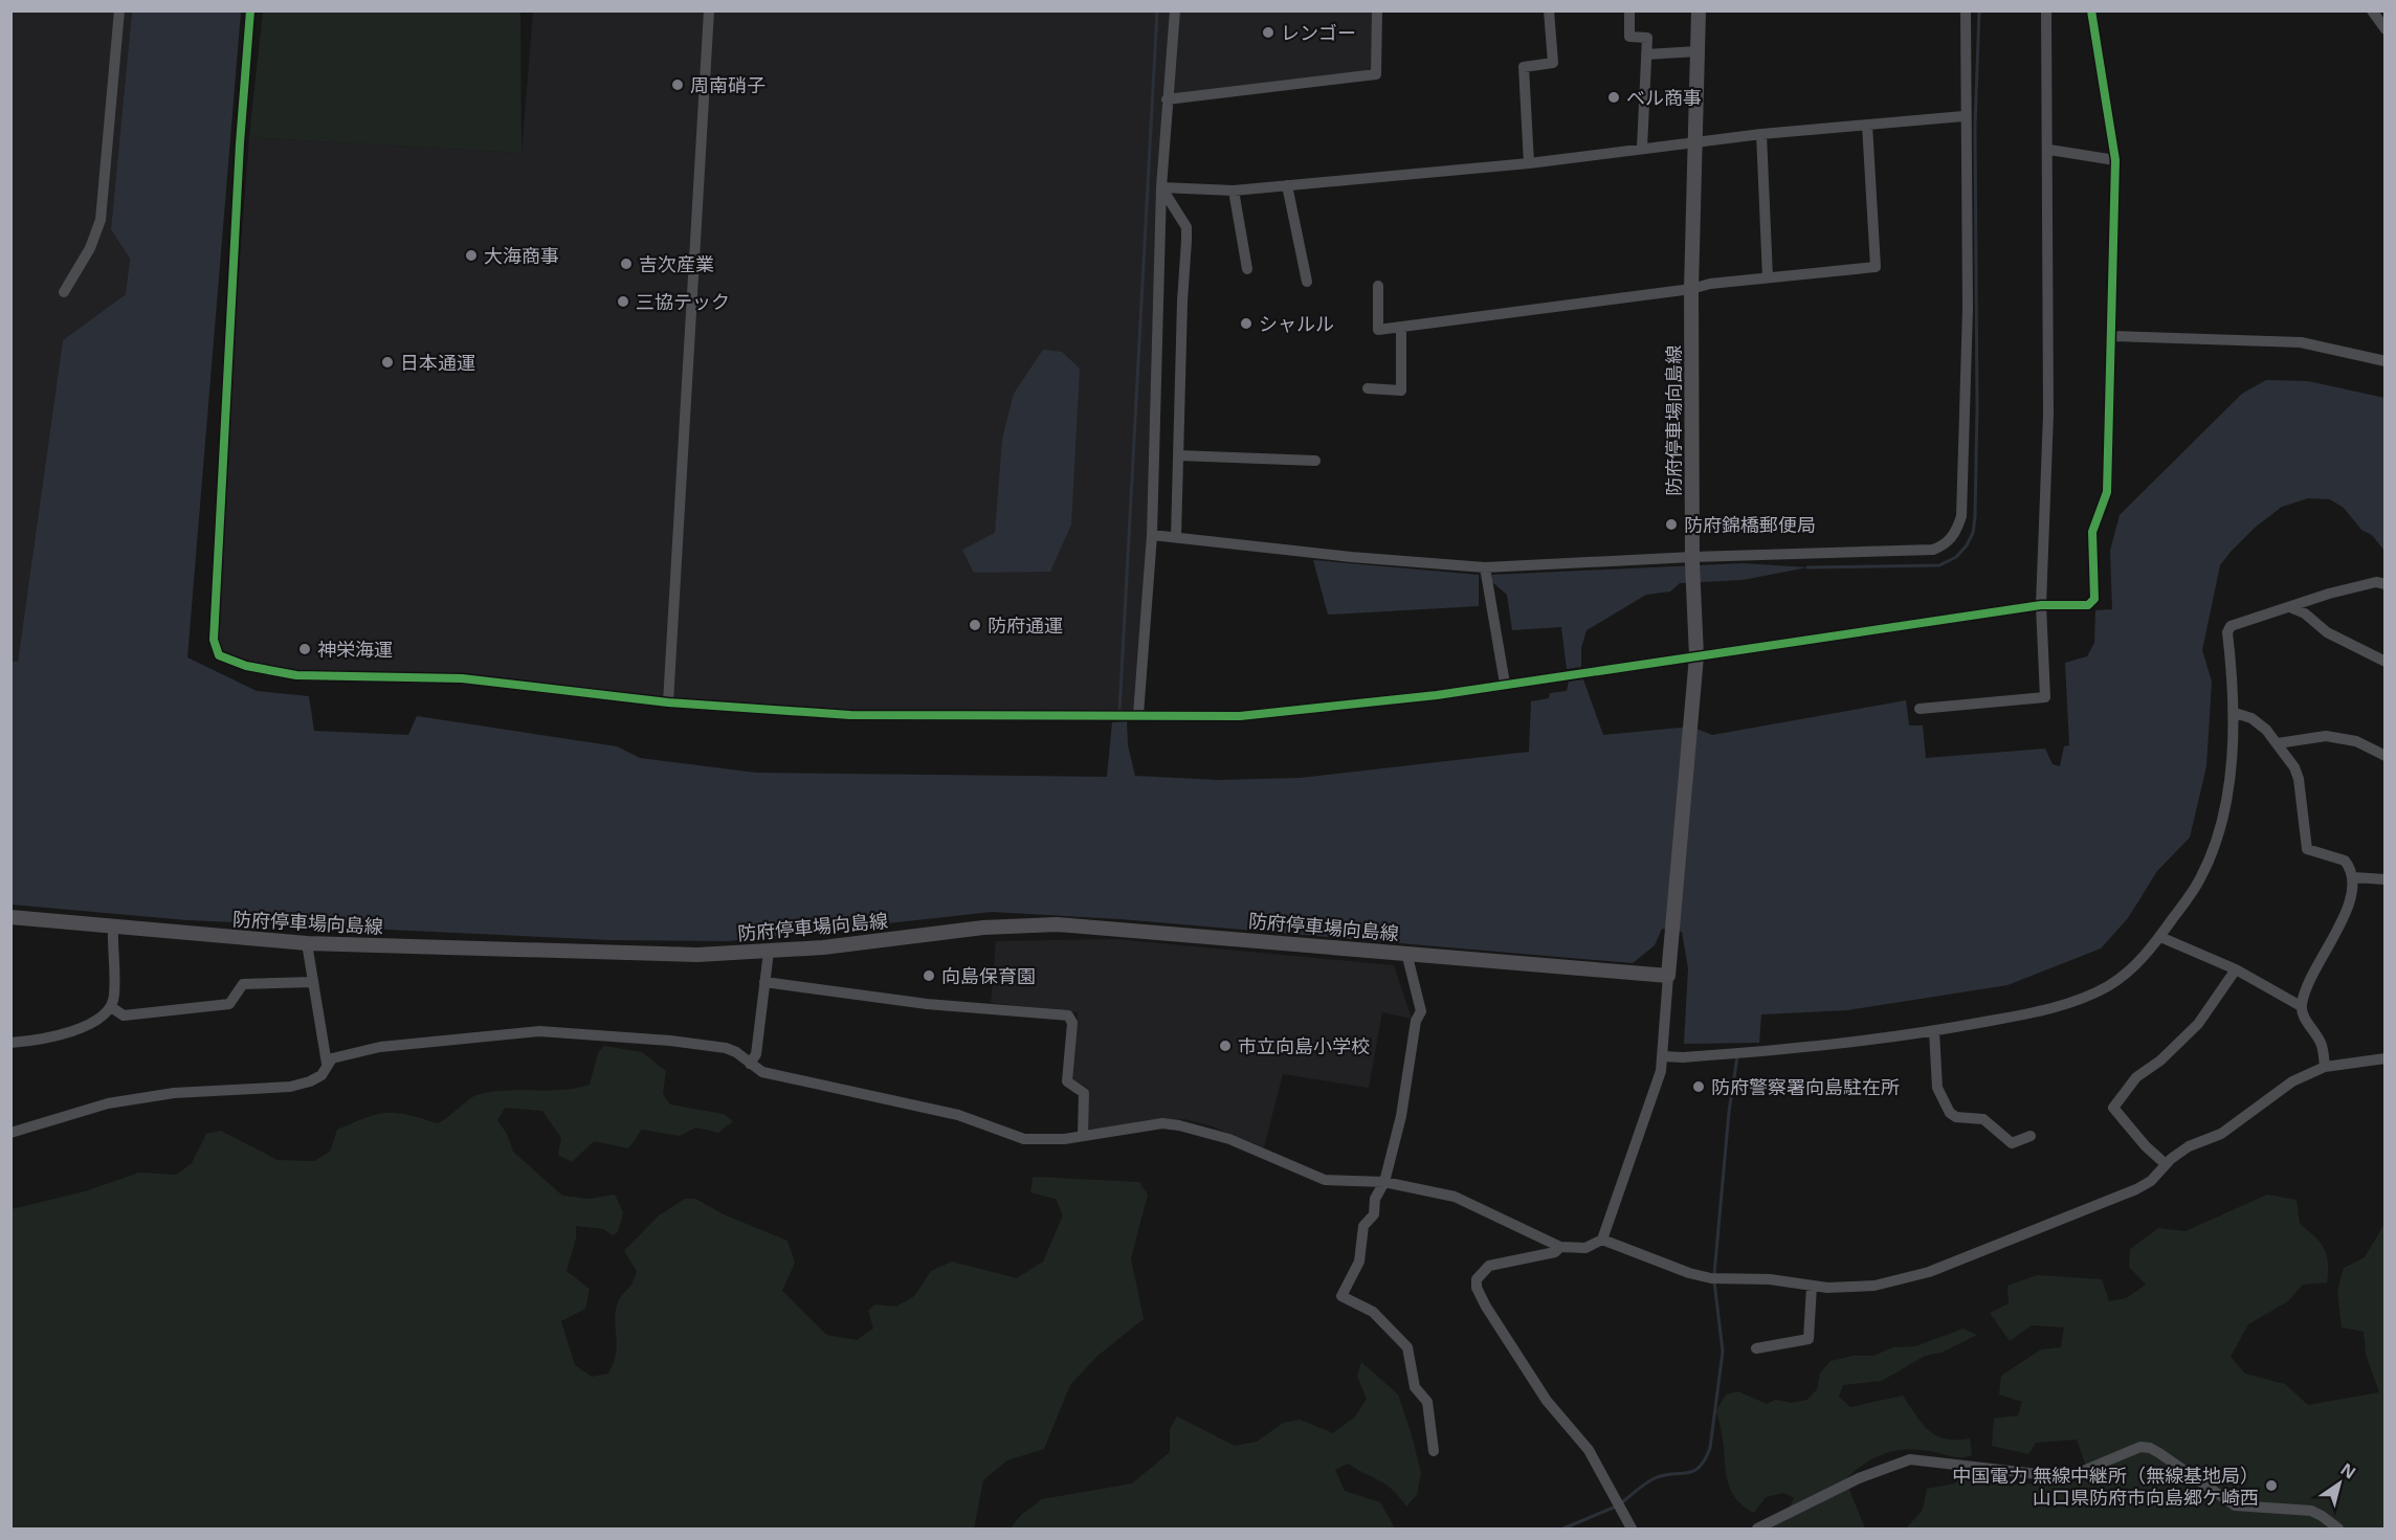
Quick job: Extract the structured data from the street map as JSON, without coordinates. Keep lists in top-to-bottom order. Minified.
{"streets":{"main road":["防府停車場向島線"]},"places":["レンゴー","周南硝子","ベル商事","大海商事","吉次産業","三協テック","シャルル","日本通運","防府錦橋郵便局","防府通運","神栄海運","向島保育園","市立向島小学校","防府警察署向島駐在所","中国電力 無線中継所（無線基地局） 山口県防府市向島郷ケ崎西"],"north":"top right"}
